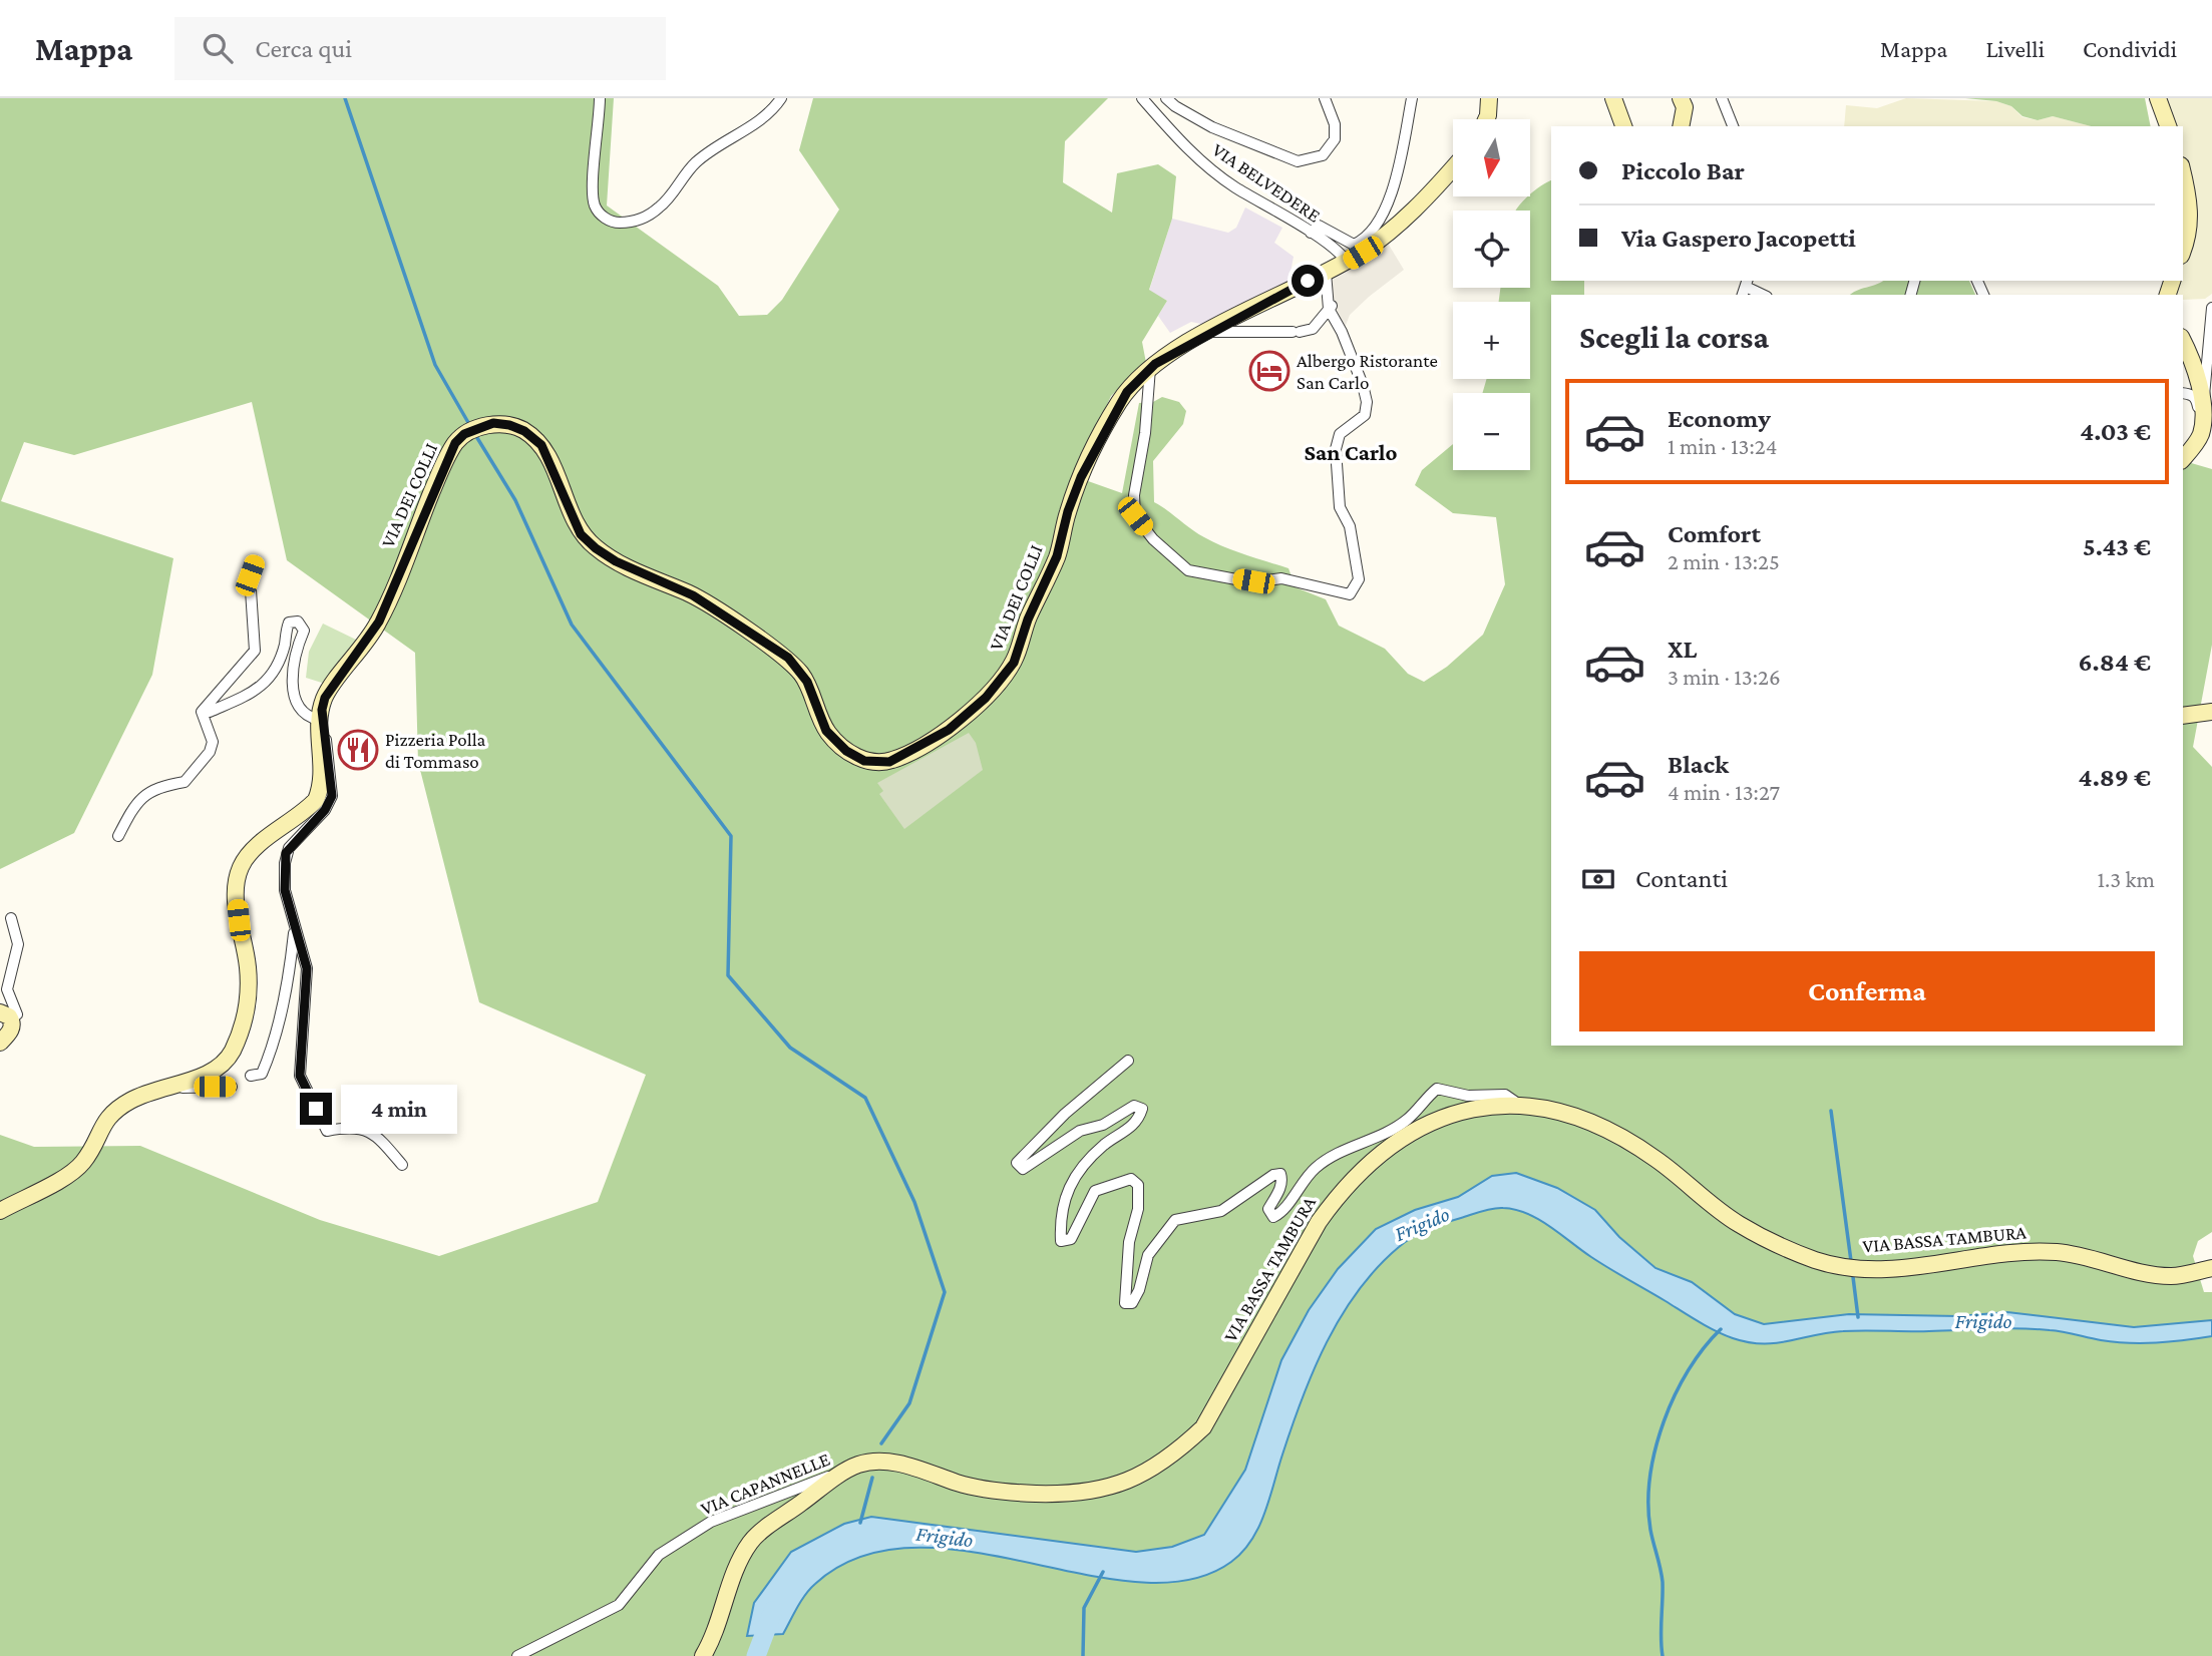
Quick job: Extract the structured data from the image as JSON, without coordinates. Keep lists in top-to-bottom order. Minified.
{"streets":{"street":["VIA BELVEDERE","VIA DEI COLLI","VIA BASSA TAMBURA","VIA CAPANNELLE"]},"crossings":[["VIA BELVEDERE","VIA DEI COLLI"],["VIA BASSA TAMBURA","VIA CAPANNELLE"]],"districts":["San Carlo"],"water":["Frigido"],"places":{"hotel":["Albergo Ristorante San Carlo"],"restaurant":["Pizzeria Polla di Tommaso"]},"north":"bottom","page":{"header":"Mappa","search":"Cerca qui","nav":["Mappa","Livelli","Condividi"],"map_buttons":["+","−"],"banner":["Piccolo Bar","Via Gaspero Jacopetti"],"heading":"Scegli la corsa","list":[{"name":"Economy","note":"1 min · 13:24","value":"4.03 €"},{"name":"Comfort","note":"2 min · 13:25","value":"5.43 €"},{"name":"XL","note":"3 min · 13:26","value":"6.84 €"},{"name":"Black","note":"4 min · 13:27","value":"4.89 €"}],"pay":["Contanti","1.3 km"],"buttons":"Conferma","bubble":"4 min"}}
